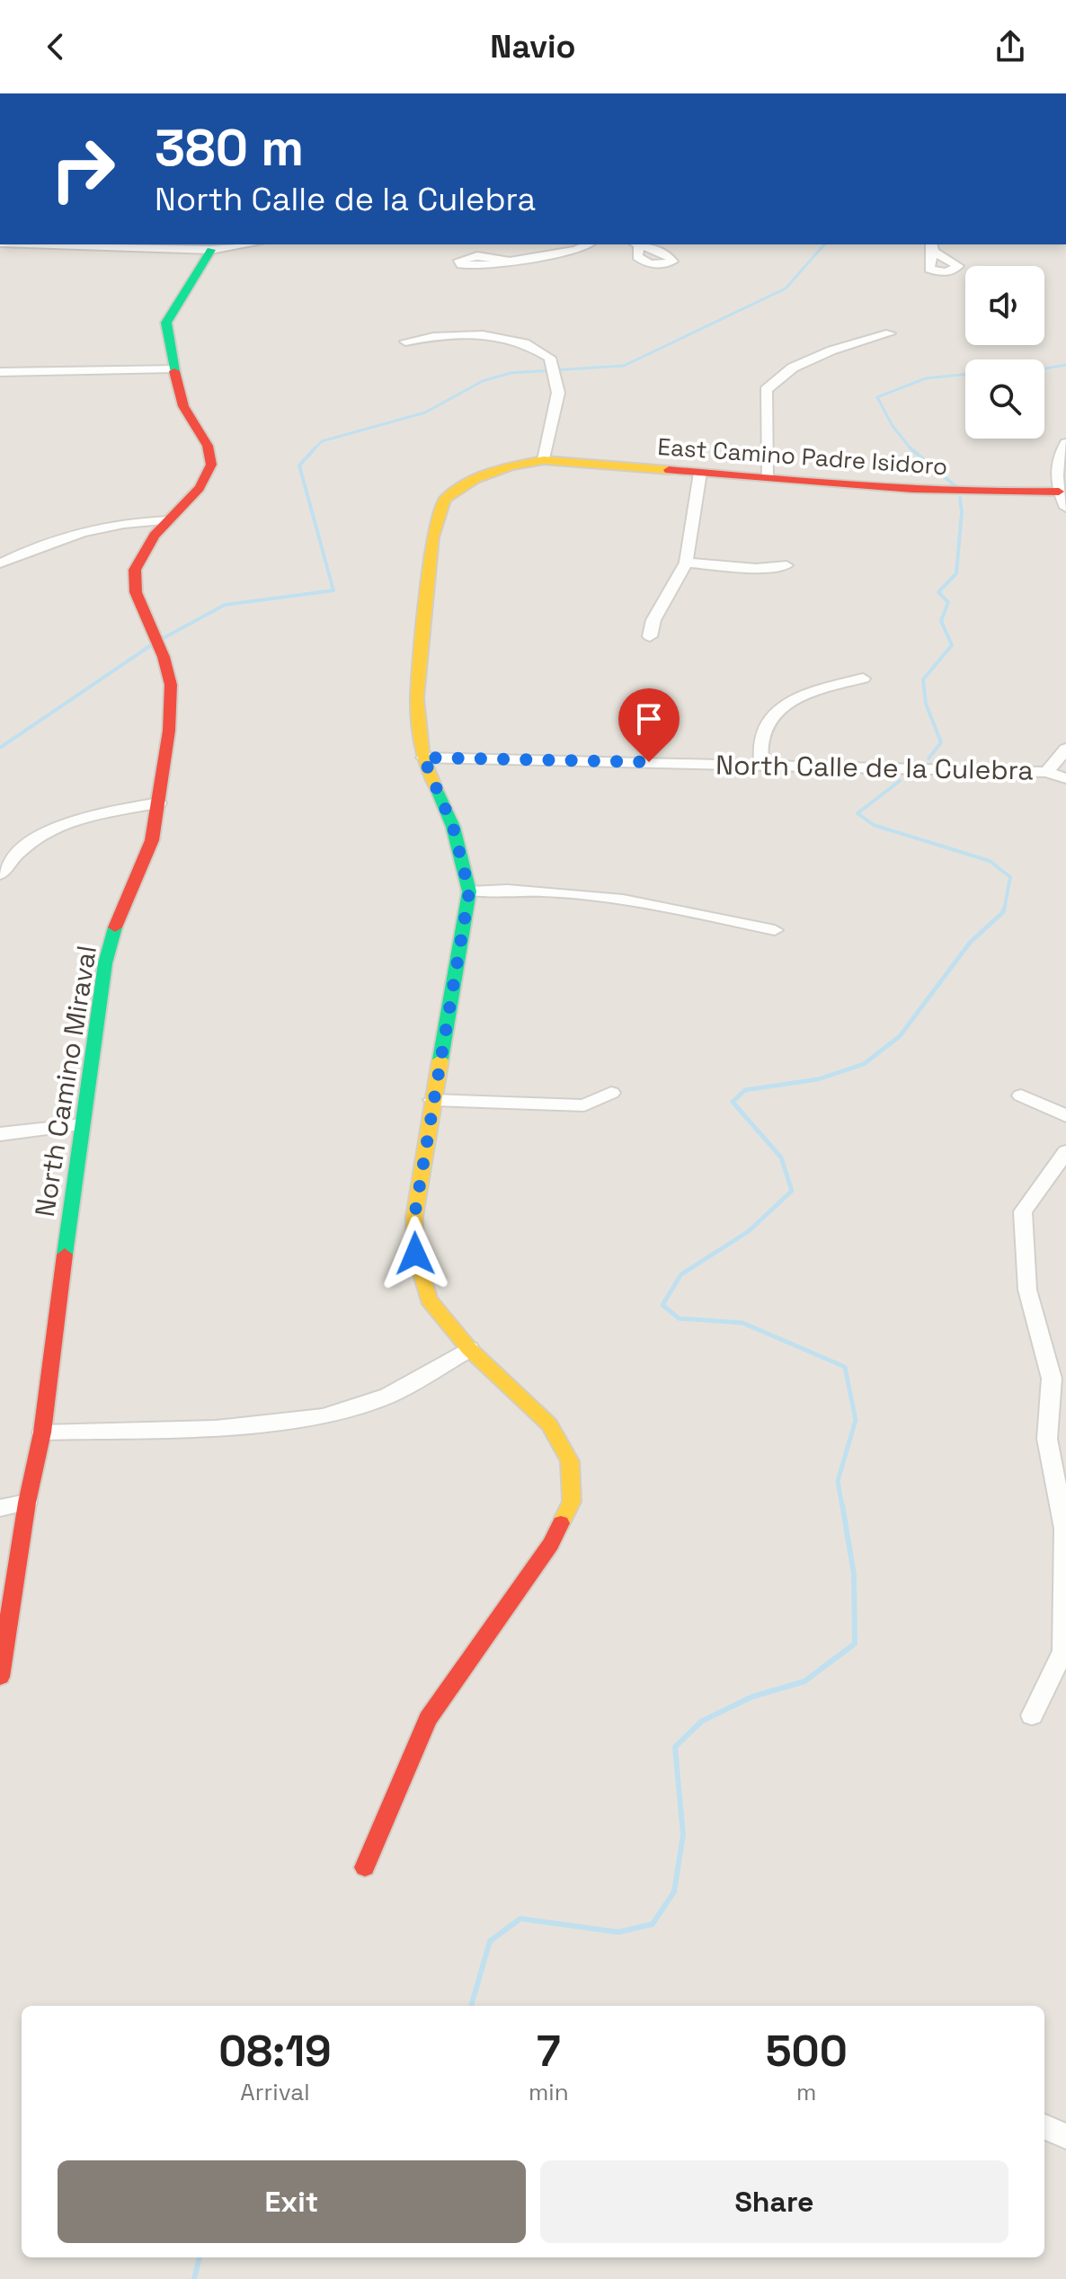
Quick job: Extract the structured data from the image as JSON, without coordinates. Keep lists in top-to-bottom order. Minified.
{"streets":{"street":["East Camino Padre Isidoro","North Calle de la Culebra","North Camino Miraval"]},"crossings":[["East Camino Padre Isidoro","North Calle de la Culebra"]],"page":{"header":"Navio","turn":["380 m","North Calle de la Culebra"],"eta":["08:19","Arrival","7","min","500","m"],"buttons":["Exit","Share"]}}
